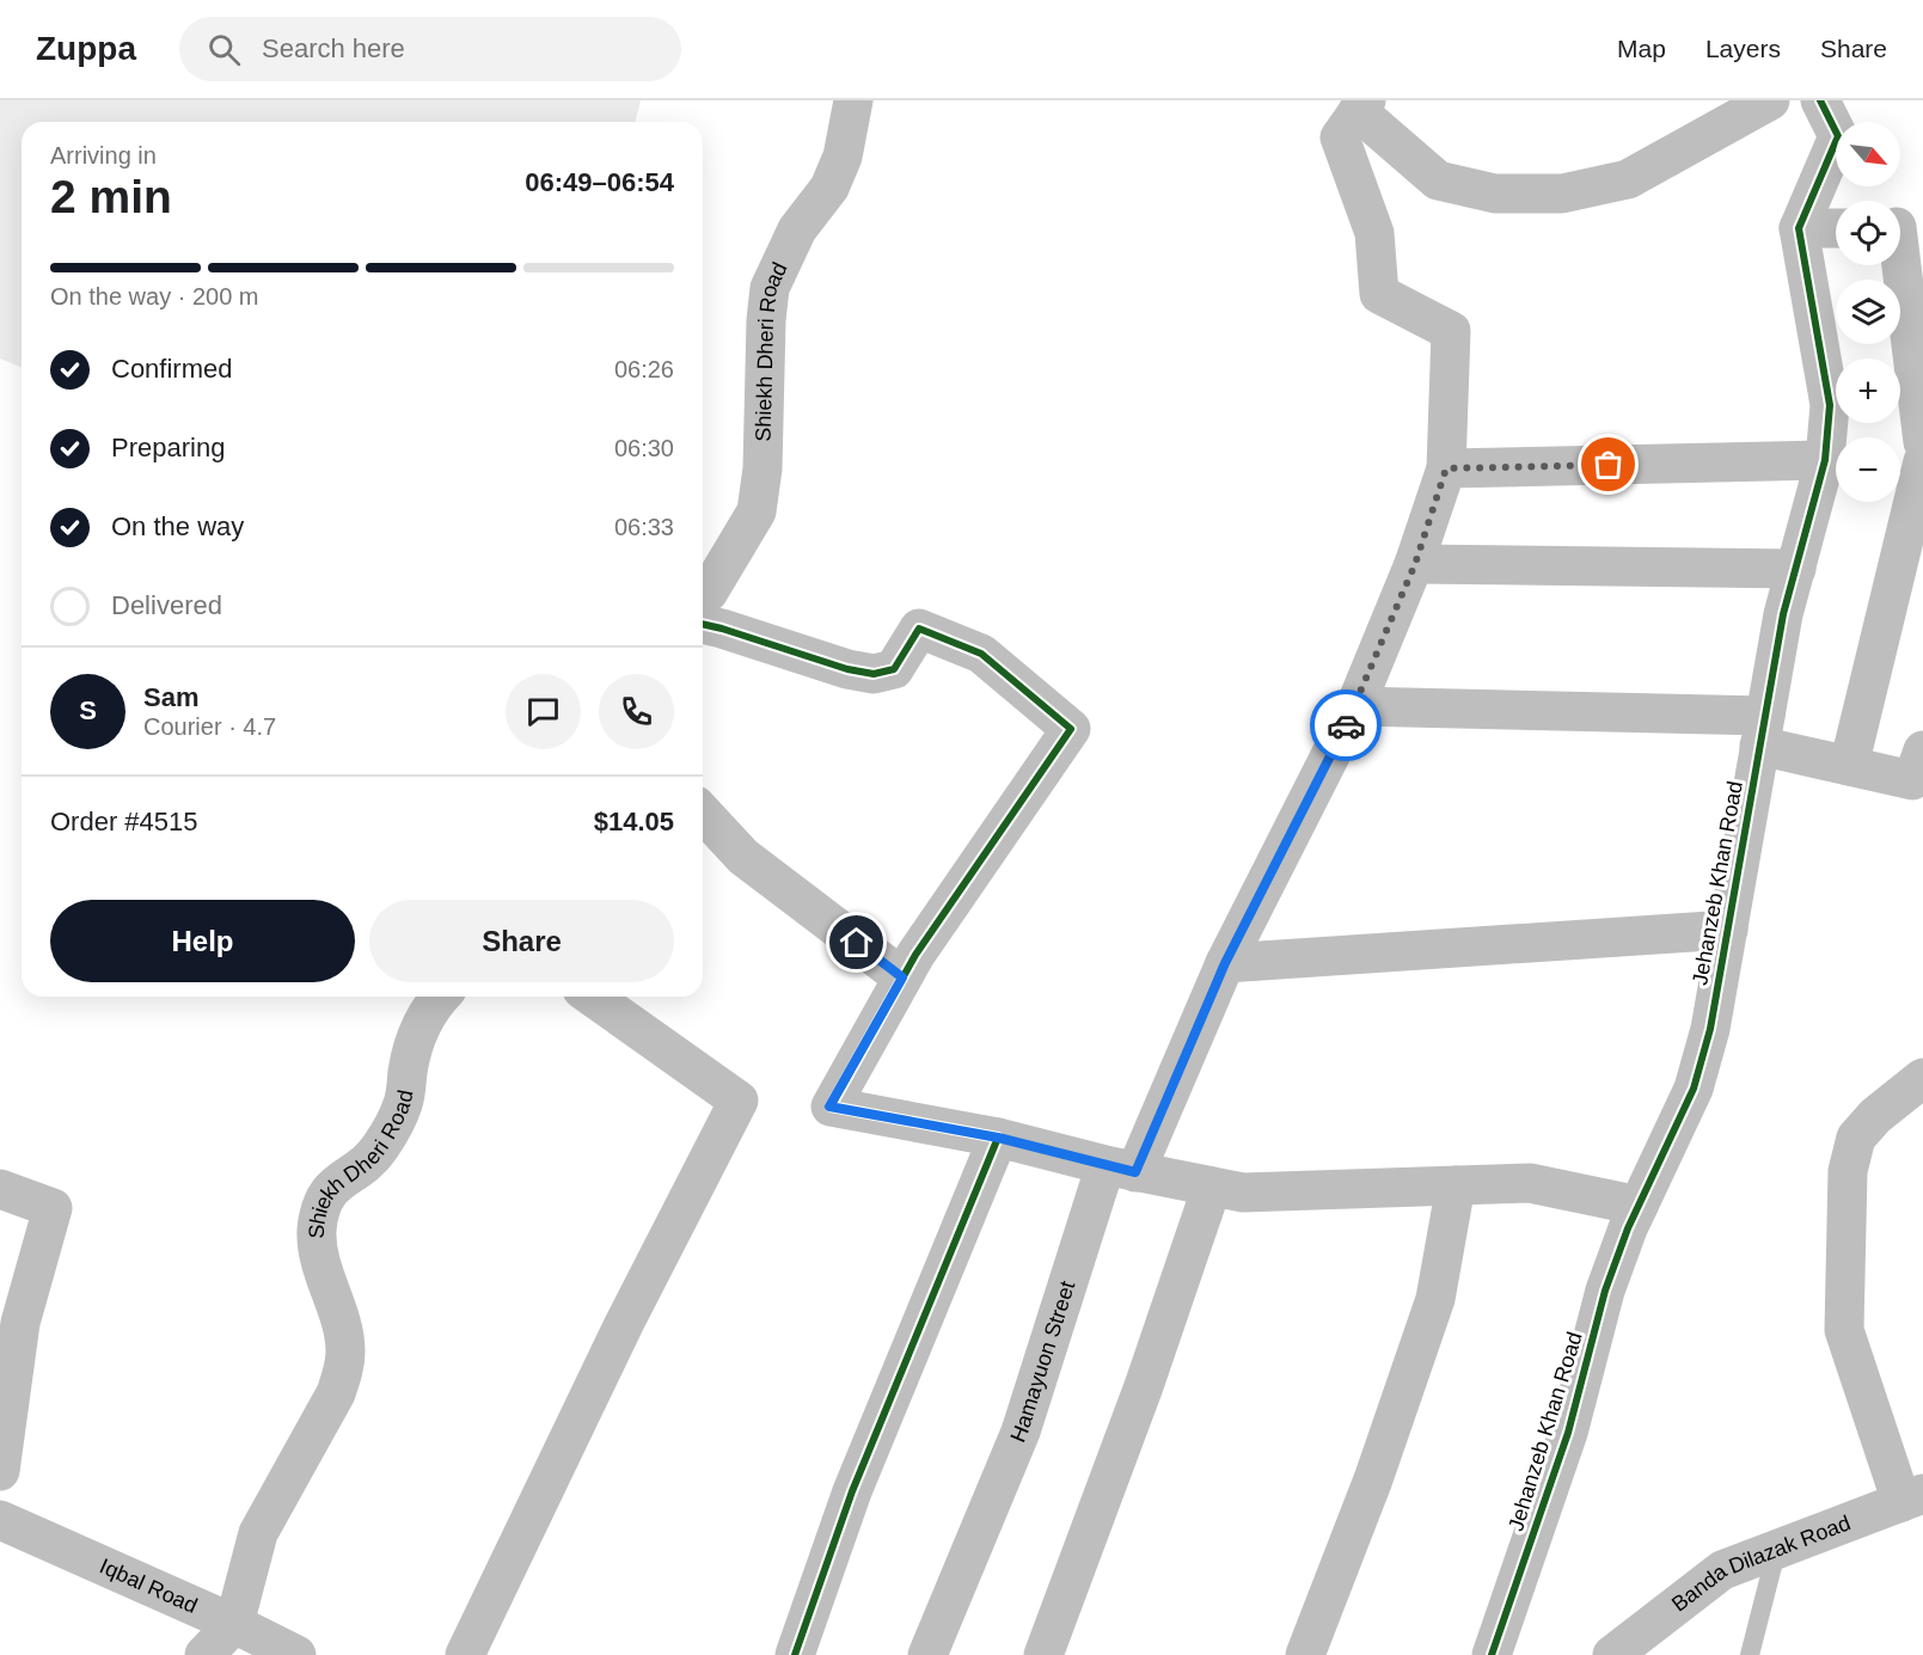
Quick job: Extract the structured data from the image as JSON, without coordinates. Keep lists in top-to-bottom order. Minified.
{"streets":{"street":["Shiekh Dheri Road","Jehanzeb Khan Road","Hamayuon Street","Banda Dilazak Road","Iqbal Road"]},"crossings":[["Shiekh Dheri Road","Iqbal Road"]],"north":"bottom right","page":{"header":"Zuppa","search":"Search here","nav":["Map","Layers","Share"],"map_buttons":["+","−"],"heading":["2 min","Arriving in","06:49–06:54"],"panel":["Sam","Courier · 4.7","Order #4515","$14.05"],"bar":"On the way · 200 m","list":[["Confirmed","06:26"],["Preparing","06:30"],["On the way","06:33"],"Delivered"],"round":"S","buttons":["Help","Share"]}}
